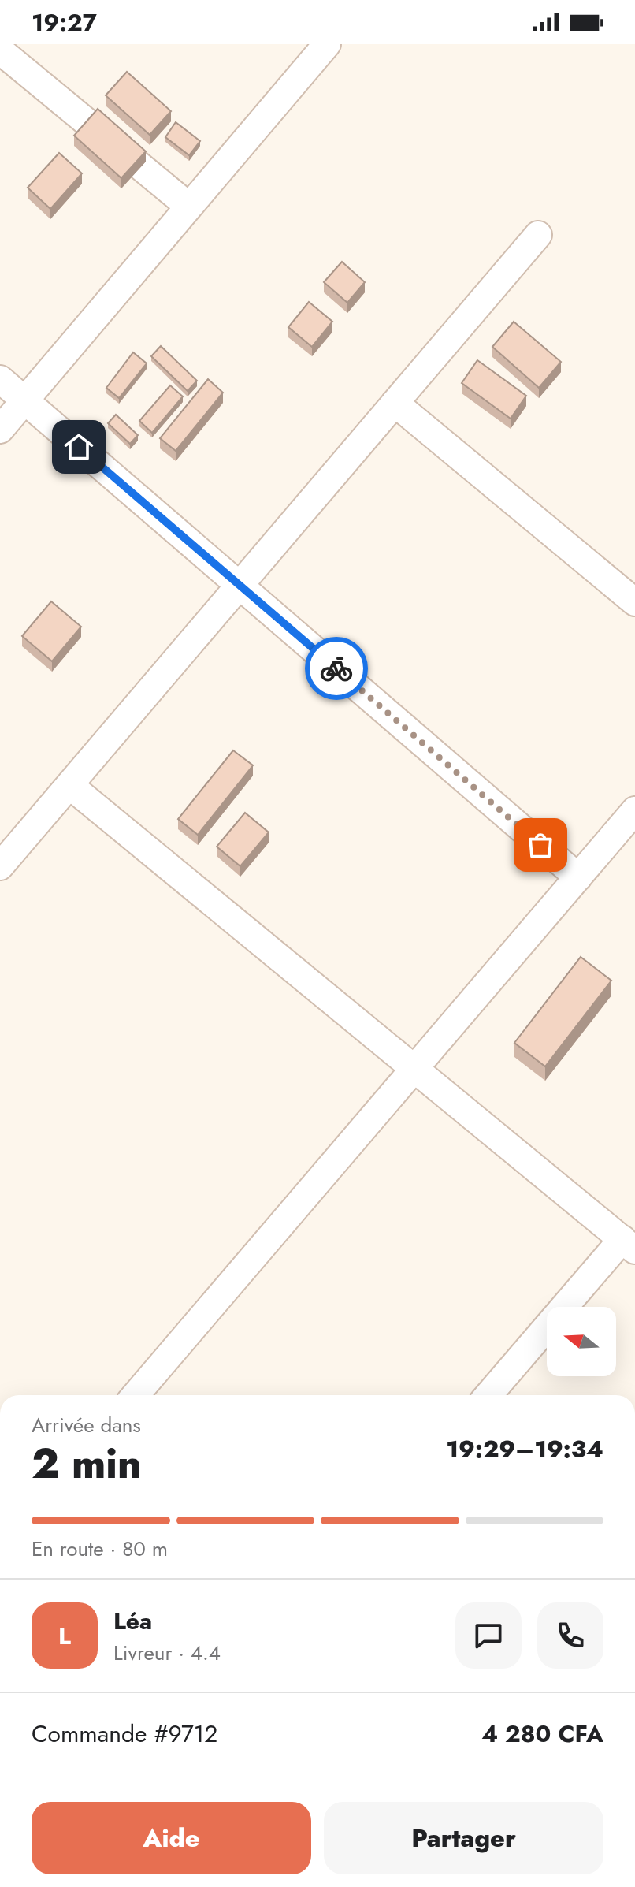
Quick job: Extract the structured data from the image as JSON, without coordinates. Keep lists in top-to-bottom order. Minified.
{"north":"left","page":{"status":"19:27","heading":["2 min","Arrivée dans","19:29–19:34"],"panel":["Léa","Livreur · 4.4","Commande #9712","4 280 CFA"],"bar":"En route · 80 m","round":"L","buttons":["Aide","Partager"]}}
